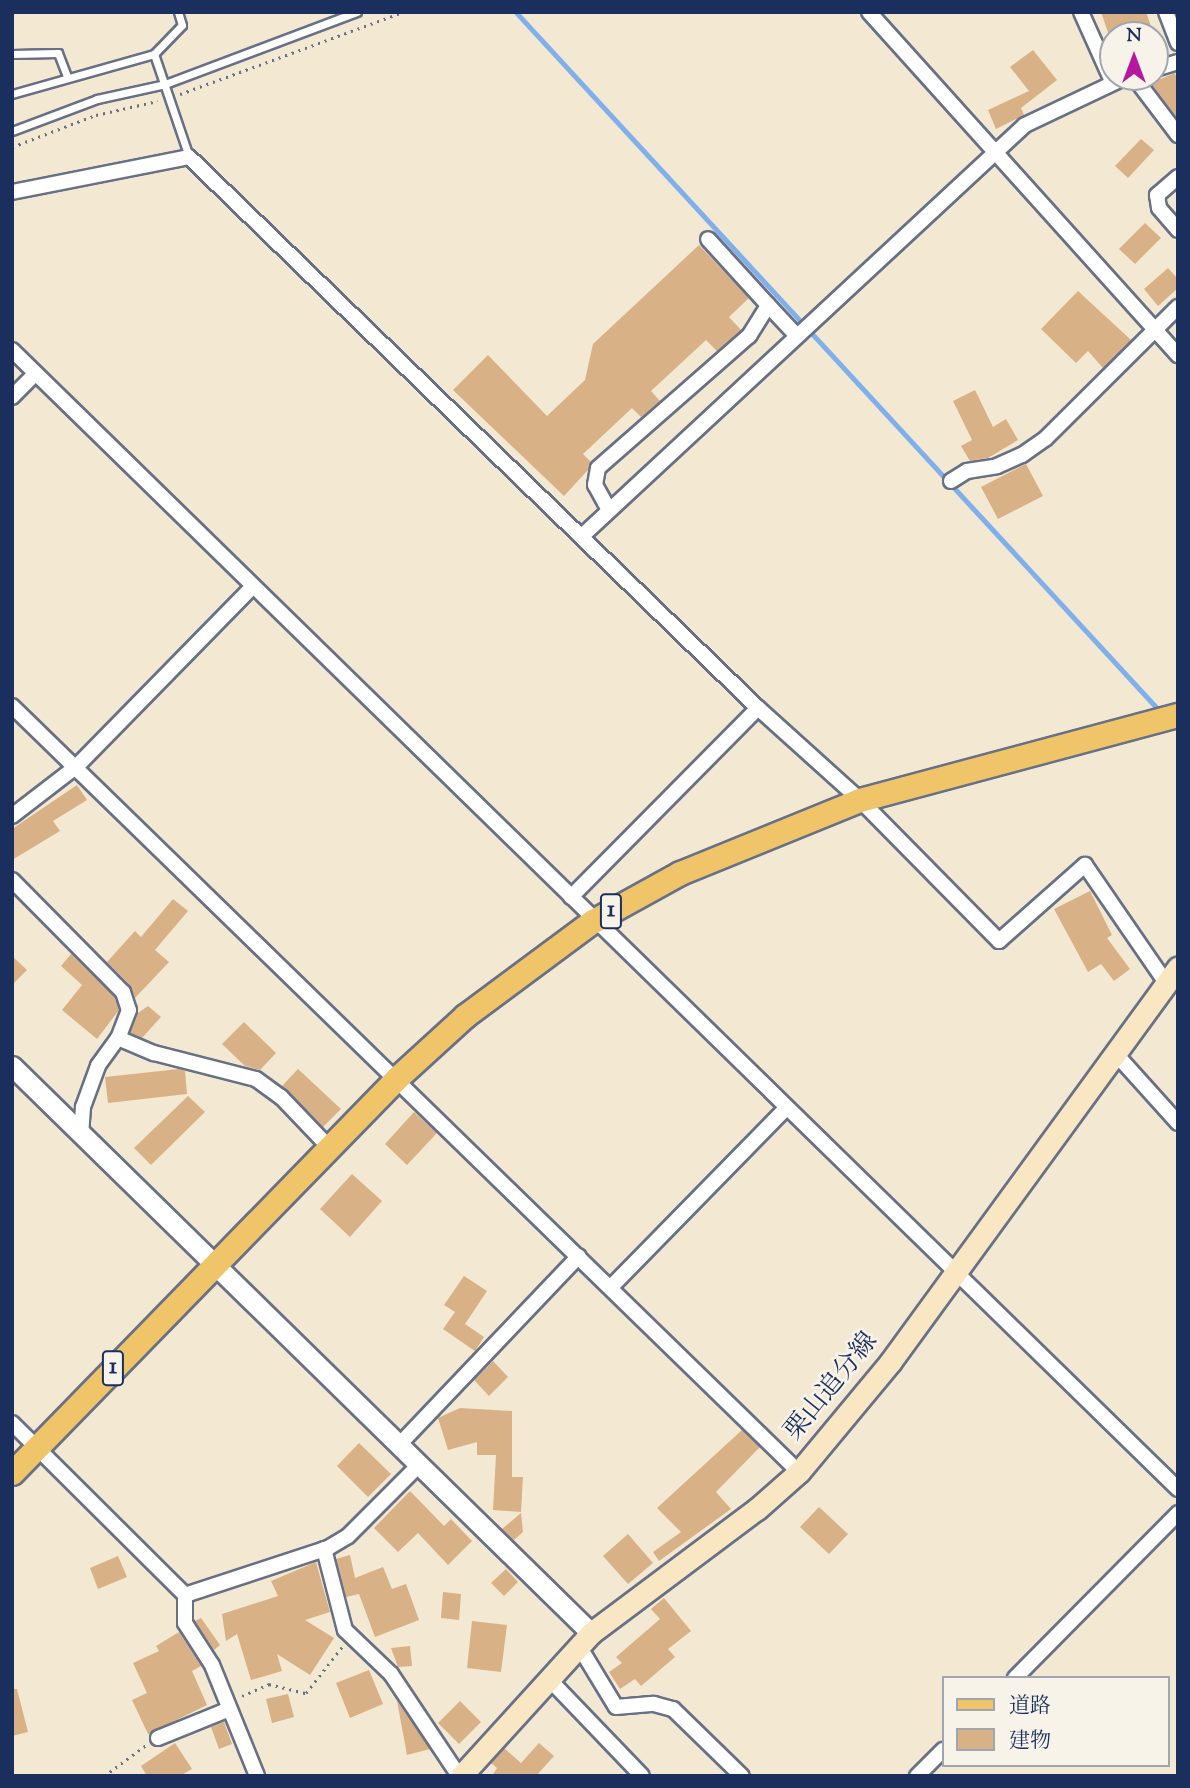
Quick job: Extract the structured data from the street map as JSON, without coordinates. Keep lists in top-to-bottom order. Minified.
{"streets":{"main road":["1","栗山追分線"]},"legend":["道路","建物"],"north":"top"}
